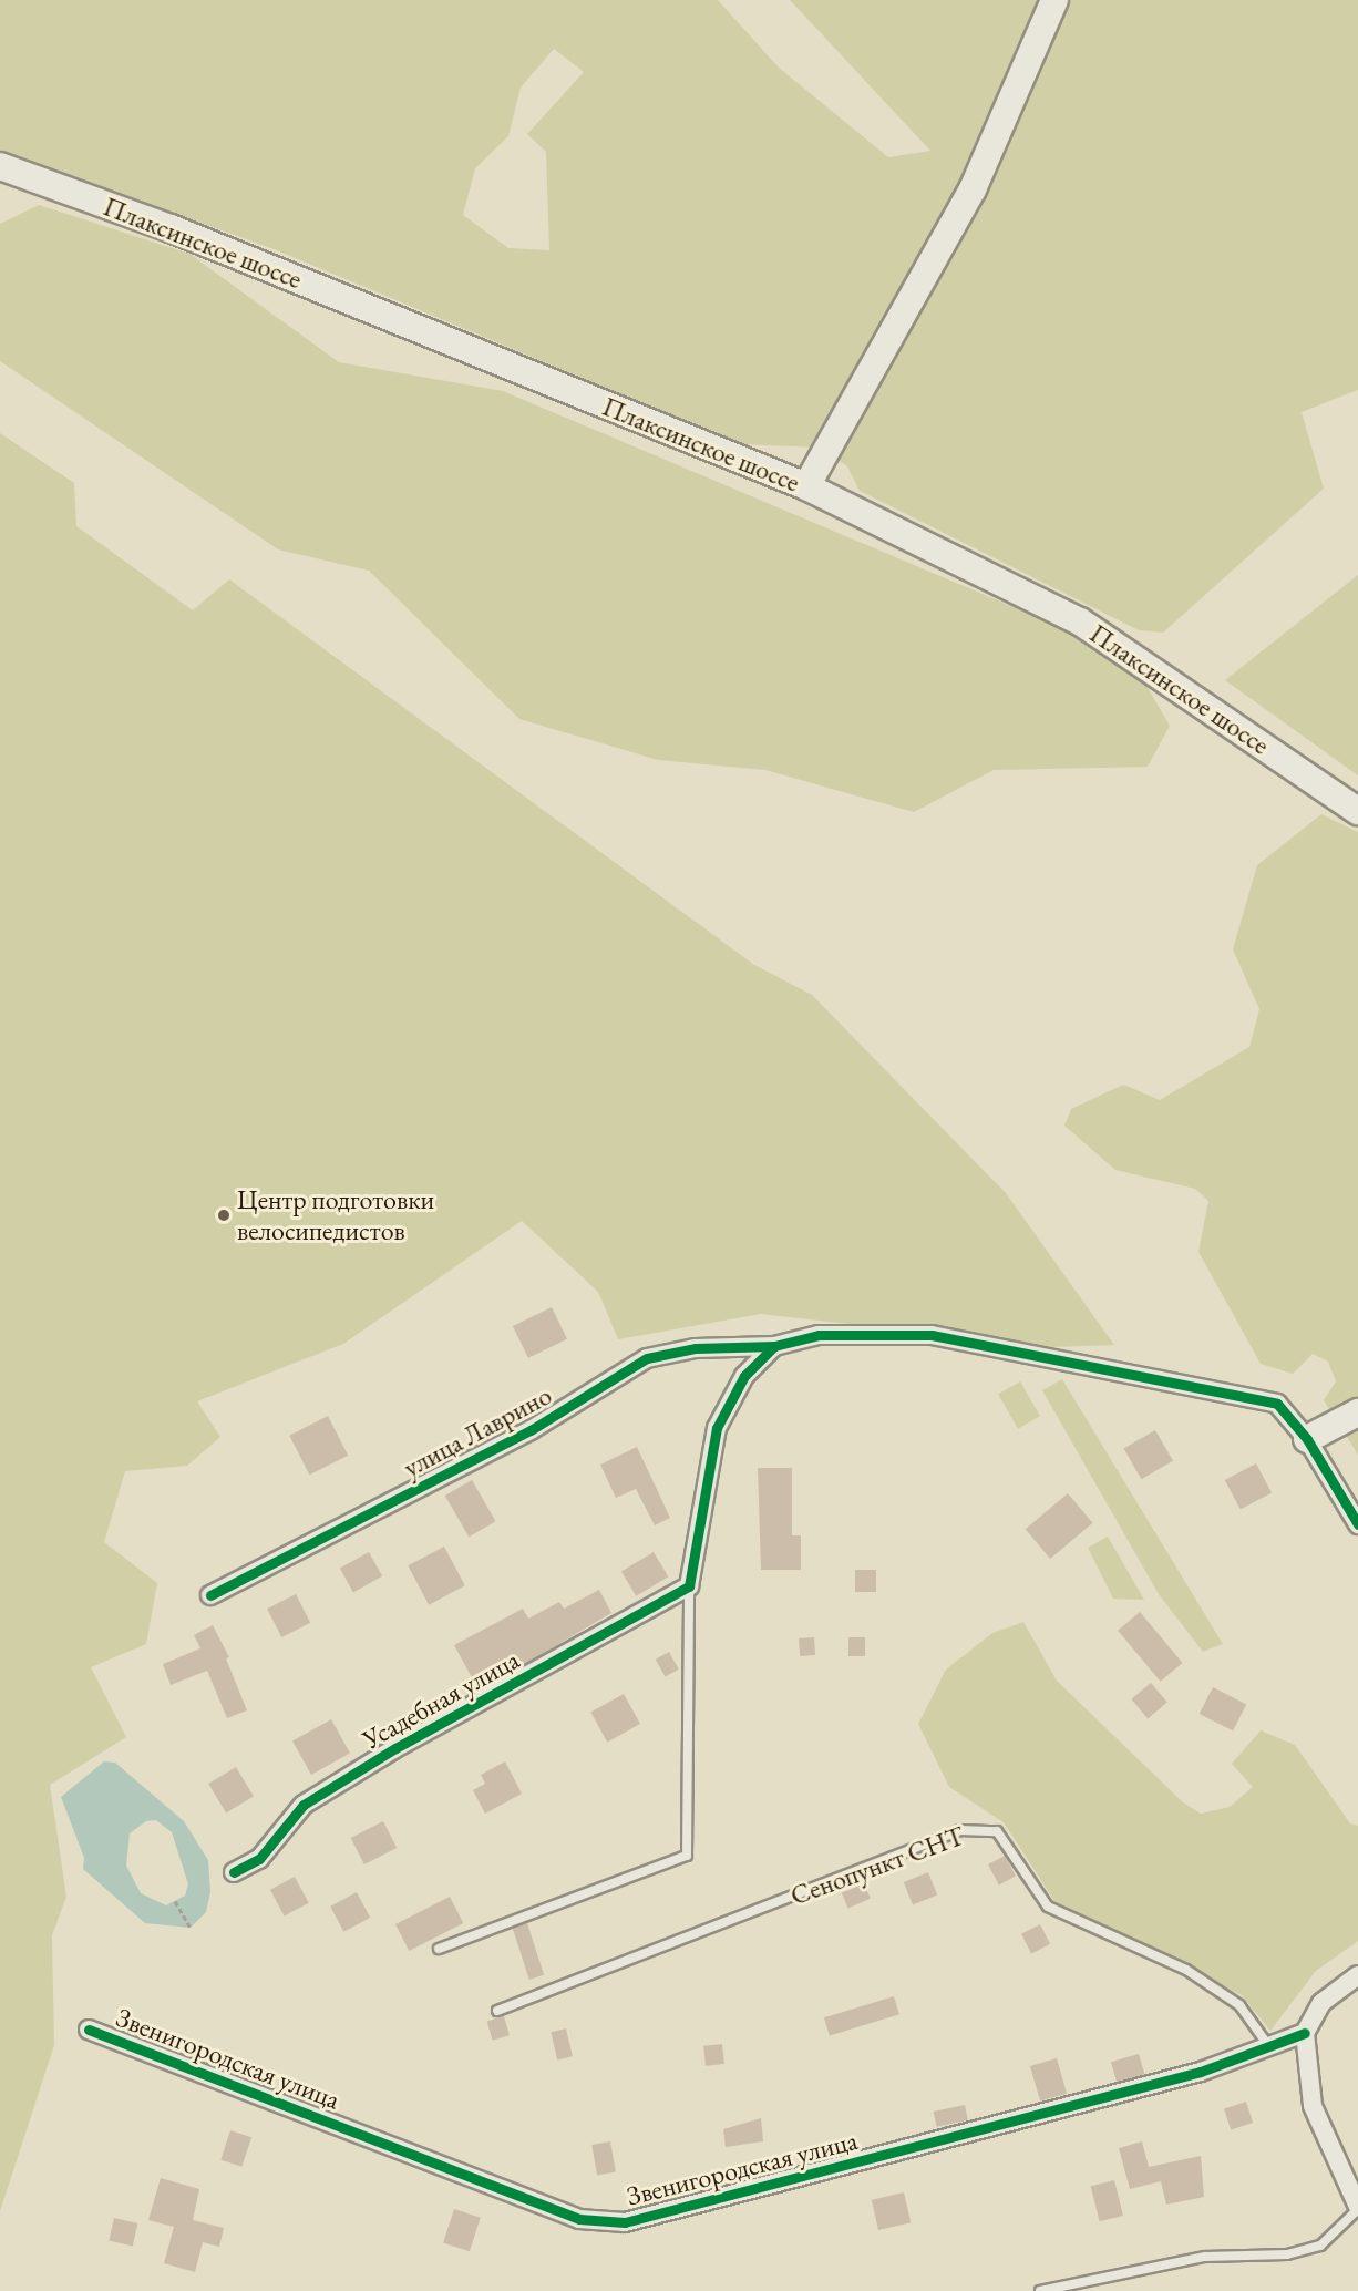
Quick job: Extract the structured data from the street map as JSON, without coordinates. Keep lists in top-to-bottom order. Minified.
{"streets":{"main road":["Плаксинское шоссе"],"street":["улица Лаврино","Усадебная улица","Звенигородская улица"],"lane":["Сенопункт СНТ"]},"crossings":[["Сенопункт СНТ","Звенигородская улица"]],"places":["Центр подготовки велосипедистов"]}
